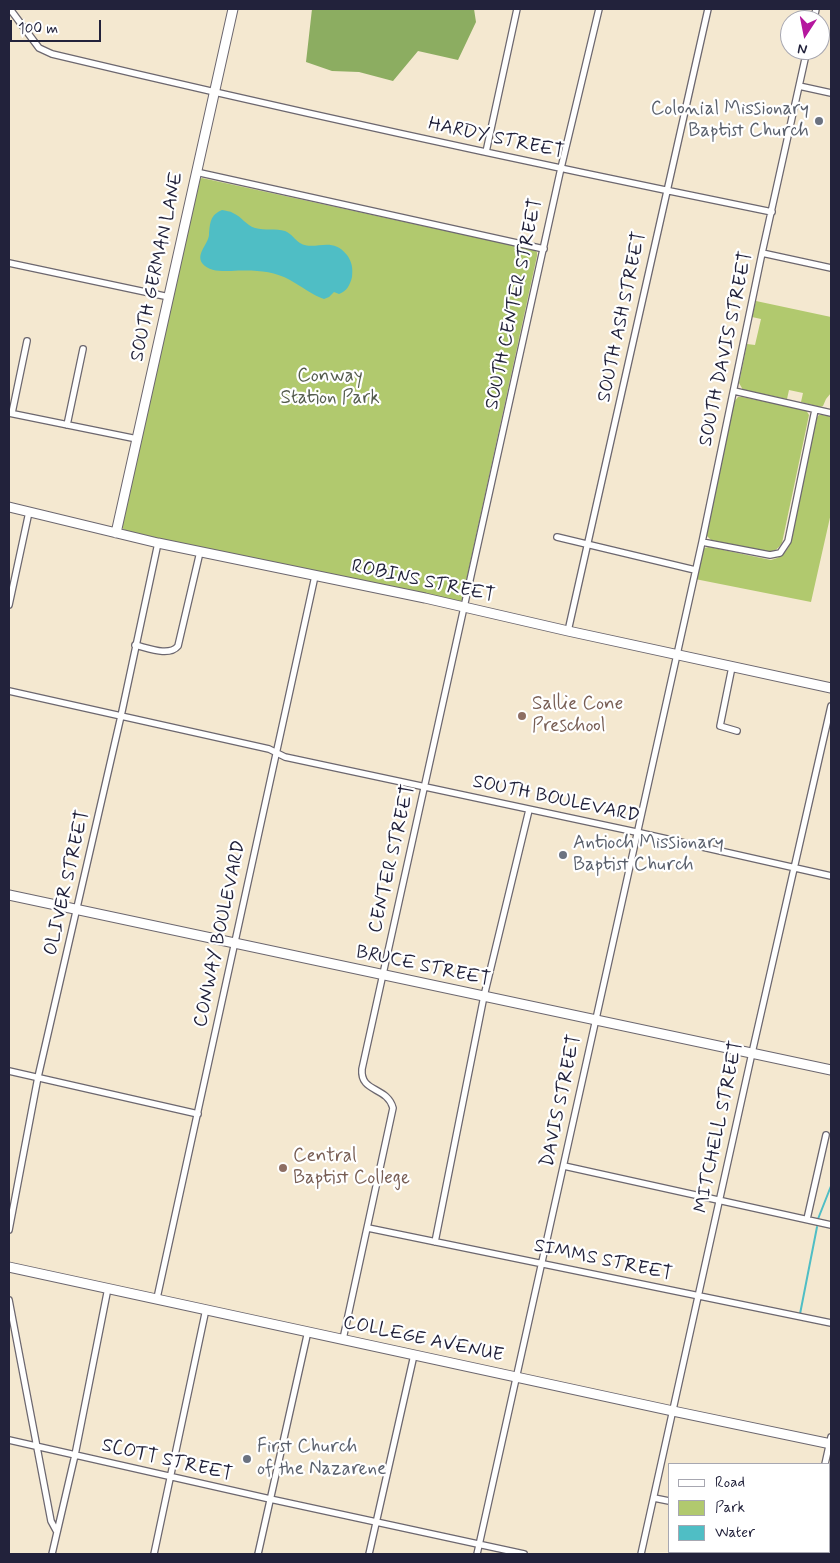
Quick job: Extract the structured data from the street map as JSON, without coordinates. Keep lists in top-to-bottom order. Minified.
{"streets":{"street":["HARDY STREET","SOUTH GERMAN LANE","SOUTH CENTER STREET","SOUTH ASH STREET","SOUTH DAVIS STREET","ROBINS STREET","SOUTH BOULEVARD","CENTER STREET","OLIVER STREET","CONWAY BOULEVARD","BRUCE STREET","DAVIS STREET","MITCHELL STREET","SIMMS STREET","COLLEGE AVENUE","SCOTT STREET"]},"crossings":[["HARDY STREET","SOUTH GERMAN LANE"],["HARDY STREET","SOUTH CENTER STREET"],["HARDY STREET","SOUTH ASH STREET"],["HARDY STREET","SOUTH DAVIS STREET"],["SOUTH GERMAN LANE","ROBINS STREET"],["SOUTH CENTER STREET","ROBINS STREET"],["SOUTH CENTER STREET","CENTER STREET"],["SOUTH ASH STREET","ROBINS STREET"],["SOUTH DAVIS STREET","ROBINS STREET"],["SOUTH DAVIS STREET","DAVIS STREET"],["ROBINS STREET","CENTER STREET"],["ROBINS STREET","OLIVER STREET"],["ROBINS STREET","CONWAY BOULEVARD"],["ROBINS STREET","DAVIS STREET"],["SOUTH BOULEVARD","CENTER STREET"],["SOUTH BOULEVARD","OLIVER STREET"],["SOUTH BOULEVARD","CONWAY BOULEVARD"],["SOUTH BOULEVARD","DAVIS STREET"],["SOUTH BOULEVARD","MITCHELL STREET"],["CENTER STREET","BRUCE STREET"],["CENTER STREET","SIMMS STREET"],["CENTER STREET","COLLEGE AVENUE"],["OLIVER STREET","BRUCE STREET"],["CONWAY BOULEVARD","BRUCE STREET"],["CONWAY BOULEVARD","COLLEGE AVENUE"],["BRUCE STREET","DAVIS STREET"],["BRUCE STREET","MITCHELL STREET"],["DAVIS STREET","SIMMS STREET"],["DAVIS STREET","COLLEGE AVENUE"],["DAVIS STREET","SCOTT STREET"],["MITCHELL STREET","SIMMS STREET"],["MITCHELL STREET","COLLEGE AVENUE"]],"parks":["Conway Station Park"],"places":["Colonial Missionary Baptist Church","Sallie Cone Preschool","Antioch Missionary Baptist Church","Central Baptist College","First Church of the Nazarene"],"legend":["Road","Park","Water"],"scale_bar":"100 m","north":"bottom"}
